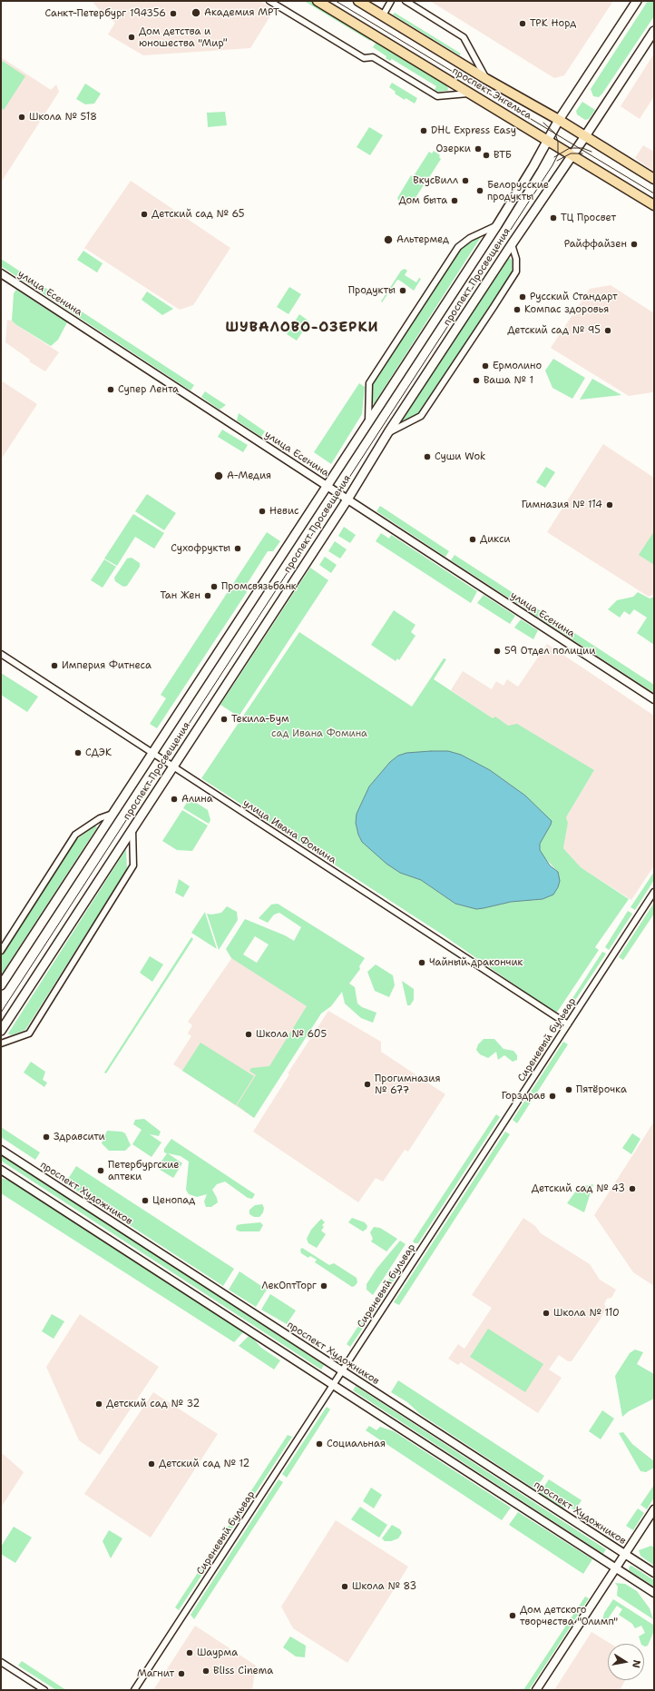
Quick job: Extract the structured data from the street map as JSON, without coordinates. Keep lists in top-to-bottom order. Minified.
{"streets":{"main road":["проспект Энгельса","проспект Просвещения"],"street":["улица Есенина","улица Ивана Фомина","Сиреневый бульвар","проспект Художников"]},"crossings":[["проспект Энгельса","проспект Просвещения"],["проспект Просвещения","улица Есенина"],["проспект Просвещения","улица Ивана Фомина"],["улица Ивана Фомина","Сиреневый бульвар"],["Сиреневый бульвар","проспект Художников"]],"districts":["ШУВАЛОВО-ОЗЕРКИ"],"parks":["сад Ивана Фомина"],"places":["Академия МРТ","Санкт-Петербург 194356","ТРК Норд","Дом детства и юношества \"Мир\"","Школа № 518","DHL Express Easy","Озерки","ВТБ","ВкусВилл","Белорусские продукты","Дом быта","Детский сад № 65","ТЦ Просвет","Альтермед","Райффайзен","Продукты","Русский Стандарт","Компас здоровья","Детский сад № 95","Ермолино","Ваша № 1","Супер Лента","Суши Wok","А-Медия","Гимназия № 114","Невис","Дикси","Сухофрукты","Промсвязьбанк","Тан Жен","59 Отдел полиции","Империя Фитнеса","Текила-Бум","СДЭК","Алина","Чайный дракончик","Школа № 605","Прогимназия № 677","Пятёрочка","Горздрав","Здравсити","Петербургские аптеки","Детский сад № 43","Ценопад","ЛекОптТорг","Школа № 110","Детский сад № 32","Социальная","Детский сад № 12","Школа № 83","Дом детского творчества \"Олимп\"","Шаурма","Bliss Cinema","Магнит"],"north":"right"}
